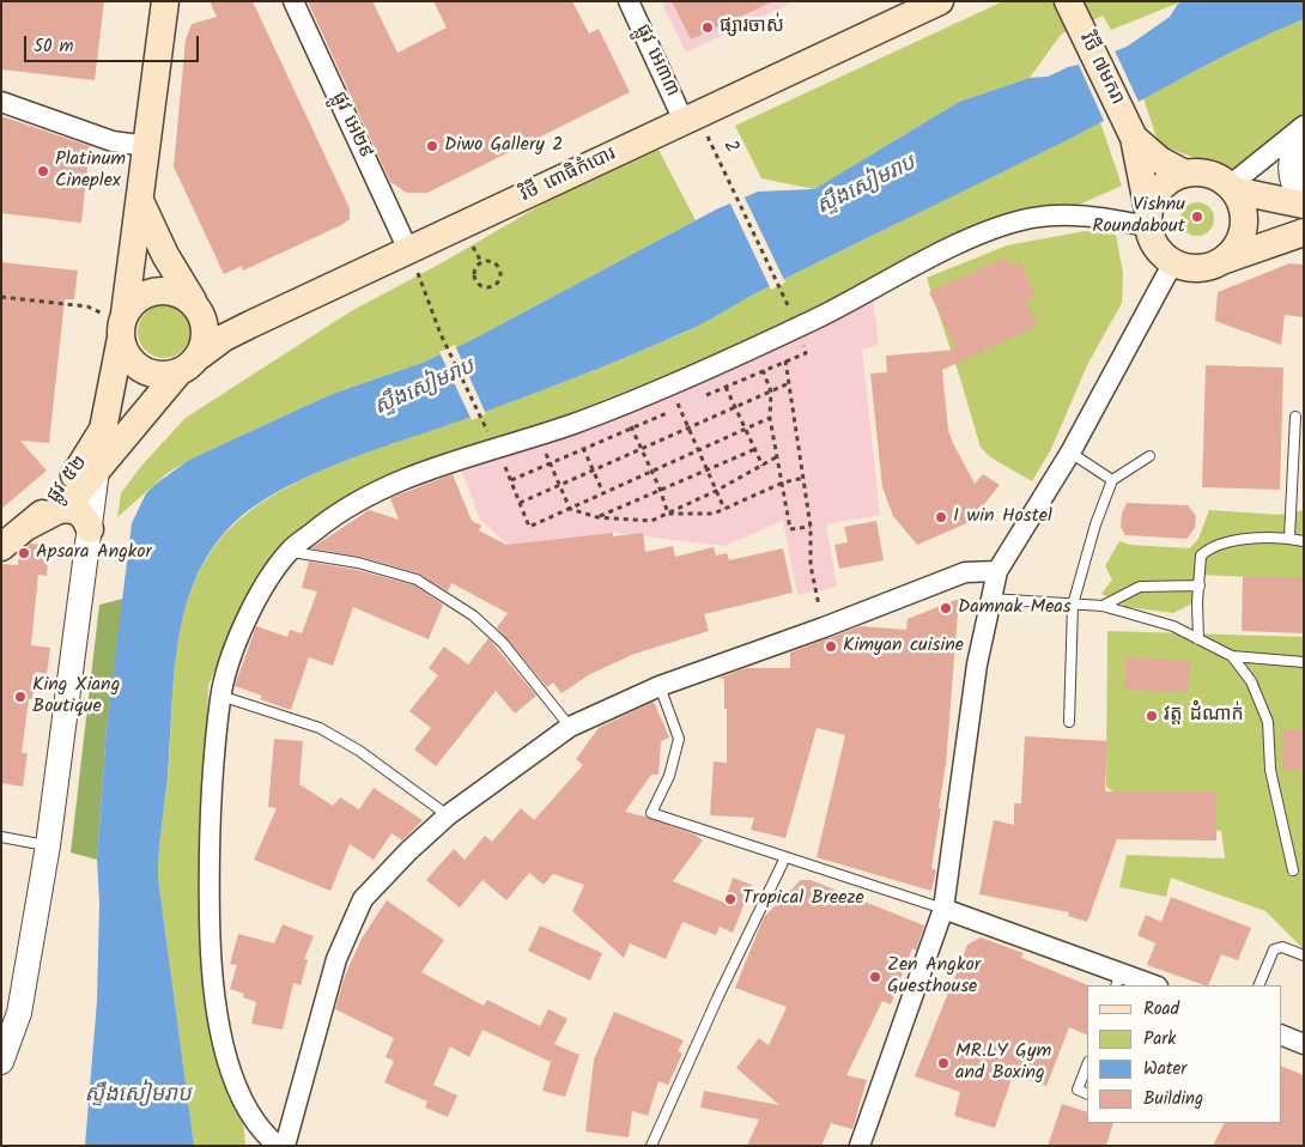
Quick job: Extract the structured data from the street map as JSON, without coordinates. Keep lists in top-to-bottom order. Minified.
{"streets":{"main road":["វិថី ៧មករា","វិថី ពោធិកំបោរ","ផ្លូវ ៥២"],"street":["ផ្លូវ អេ៣៣","ផ្លូវ អេ២៩"],"path":["2"]},"crossings":[["ផ្លូវ អេ៣៣","2"],["ផ្លូវ អេ៣៣","វិថី ពោធិកំបោរ"],["ផ្លូវ អេ២៩","វិថី ពោធិកំបោរ"],["2","វិថី ពោធិកំបោរ"],["វិថី ពោធិកំបោរ","ផ្លូវ ៥២"]],"water":["ស្ទឹងសៀមរាប"],"places":["ផ្សារចាស់","Diwo Gallery 2","Platinum Cineplex","Vishnu Roundabout","I win Hostel","Apsara Angkor","Damnak Meas","Kimyan cuisine","King Xiang Boutique","វត្ត ដំំណាក់","Tropical Breeze","Zen Angkor Guesthouse","MR.LY Gym and Boxing"],"legend":["Road","Park","Water","Building"],"scale_bar":"50 m"}
